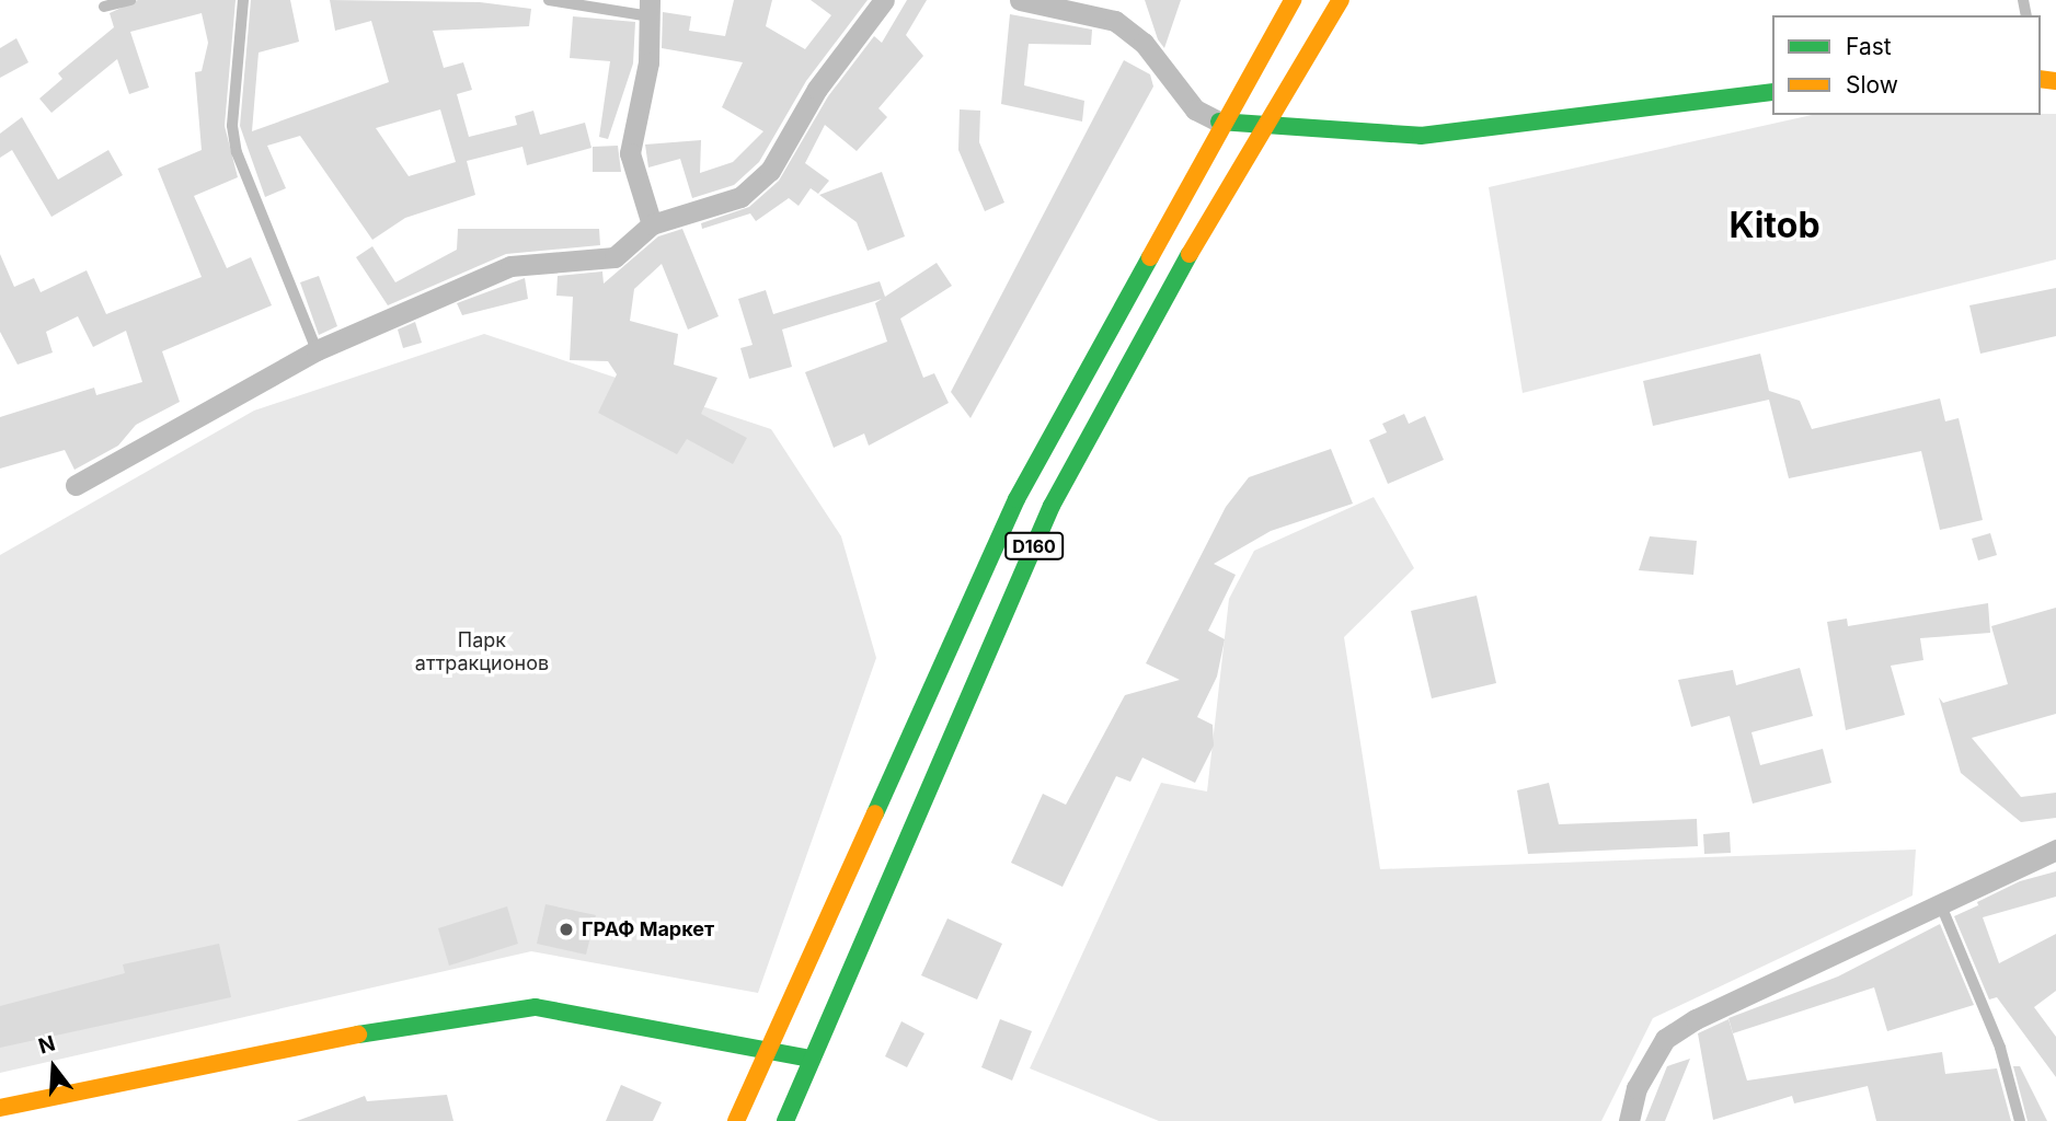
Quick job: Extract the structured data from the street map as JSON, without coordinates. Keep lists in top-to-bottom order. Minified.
{"streets":{"main road":["D160"]},"districts":["Kitob"],"parks":["Парк аттракционов"],"places":["ГРАФ Маркет"],"legend":["Fast","Slow"],"north":"top"}
